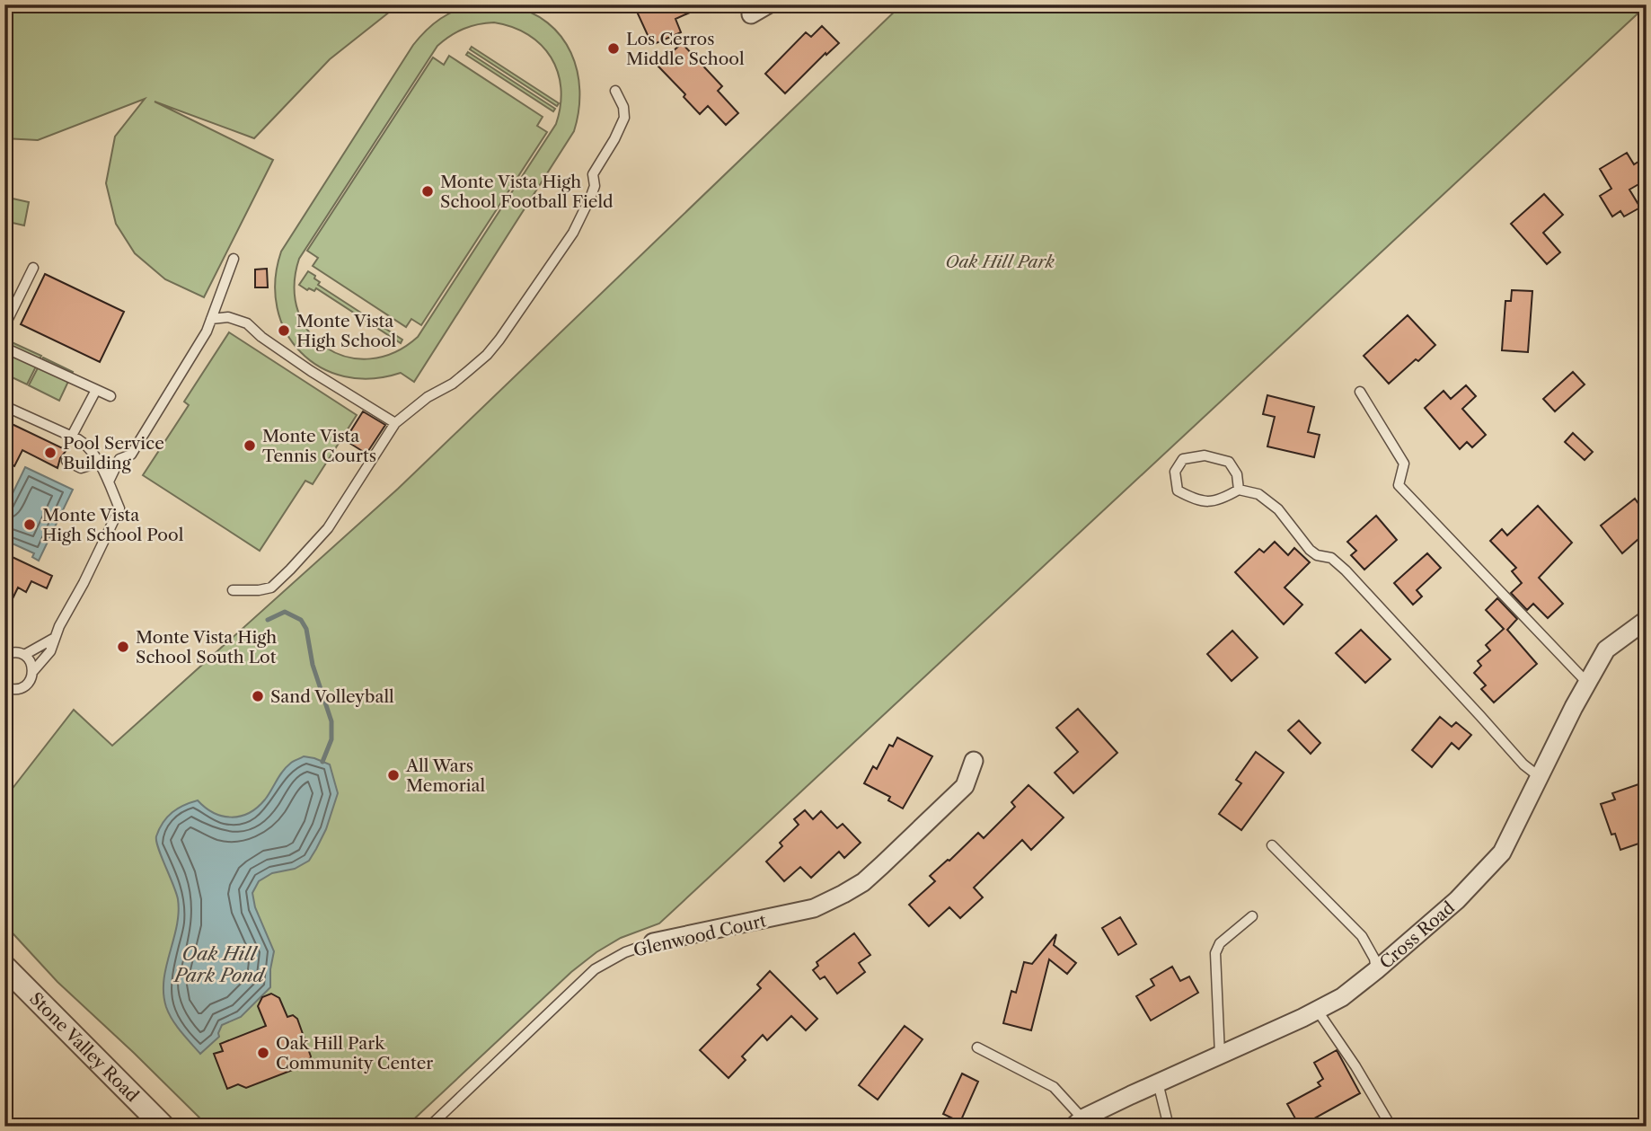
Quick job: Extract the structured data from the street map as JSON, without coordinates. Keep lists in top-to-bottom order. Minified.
{"streets":{"street":["Cross Road","Glenwood Court","Stone Valley Road"]},"water":["Oak Hill Park Pond"],"parks":["Oak Hill Park"],"places":["Los Cerros Middle School","Monte Vista High School Football Field","Monte Vista High School","Monte Vista Tennis Courts","Pool Service Building","Monte Vista High School Pool","Monte Vista High School South Lot","Sand Volleyball","All Wars Memorial","Oak Hill Park Community Center"]}
